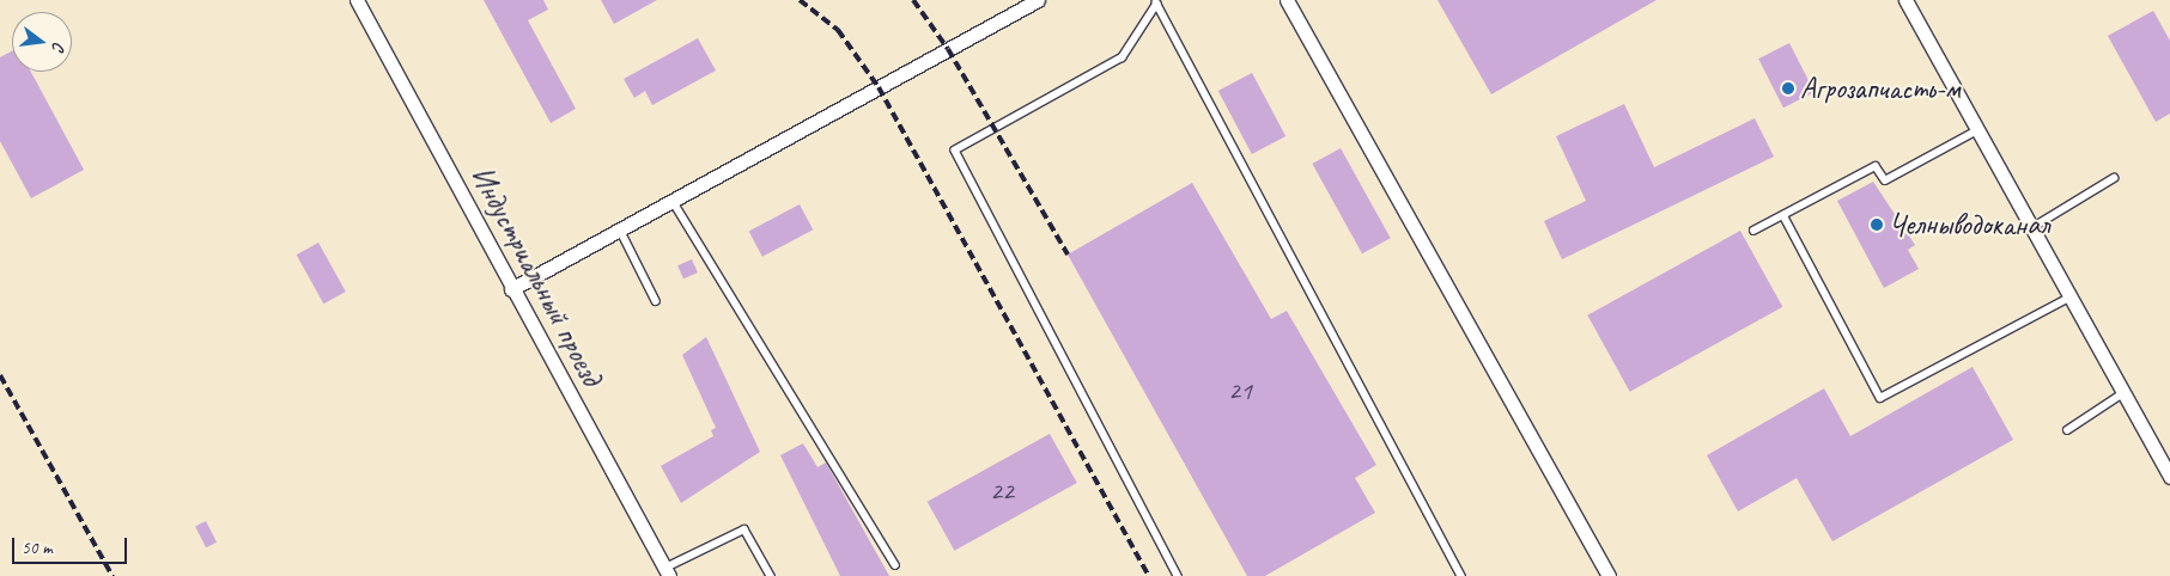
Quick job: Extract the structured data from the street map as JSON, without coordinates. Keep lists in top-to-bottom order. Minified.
{"streets":{"street":["Индустриальный проезд"]},"places":["Агрозапчасть-м","Челныводоканал"],"house_numbers":["21","22"],"scale_bar":"50 m","north":"right"}
